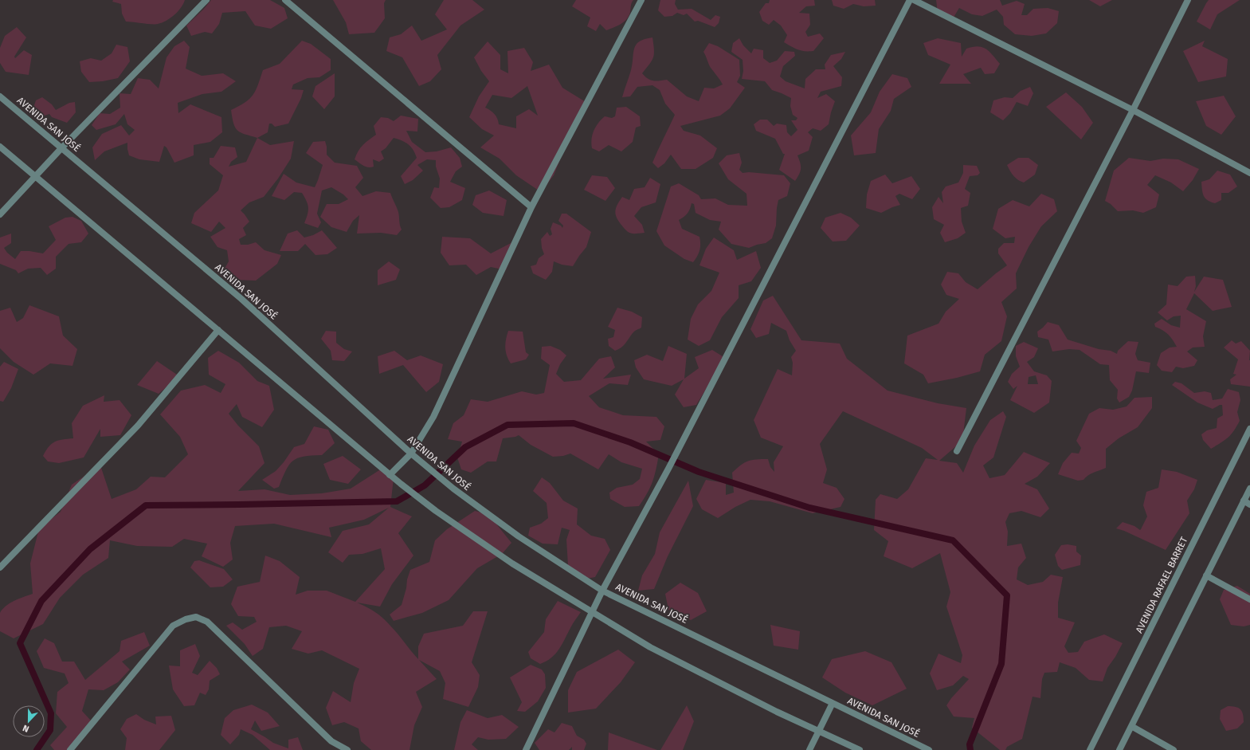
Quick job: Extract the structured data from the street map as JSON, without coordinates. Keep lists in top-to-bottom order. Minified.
{"streets":{"street":["AVENIDA SAN JOSÉ","AVENIDA RAFAEL BARRET"]},"north":"bottom"}
